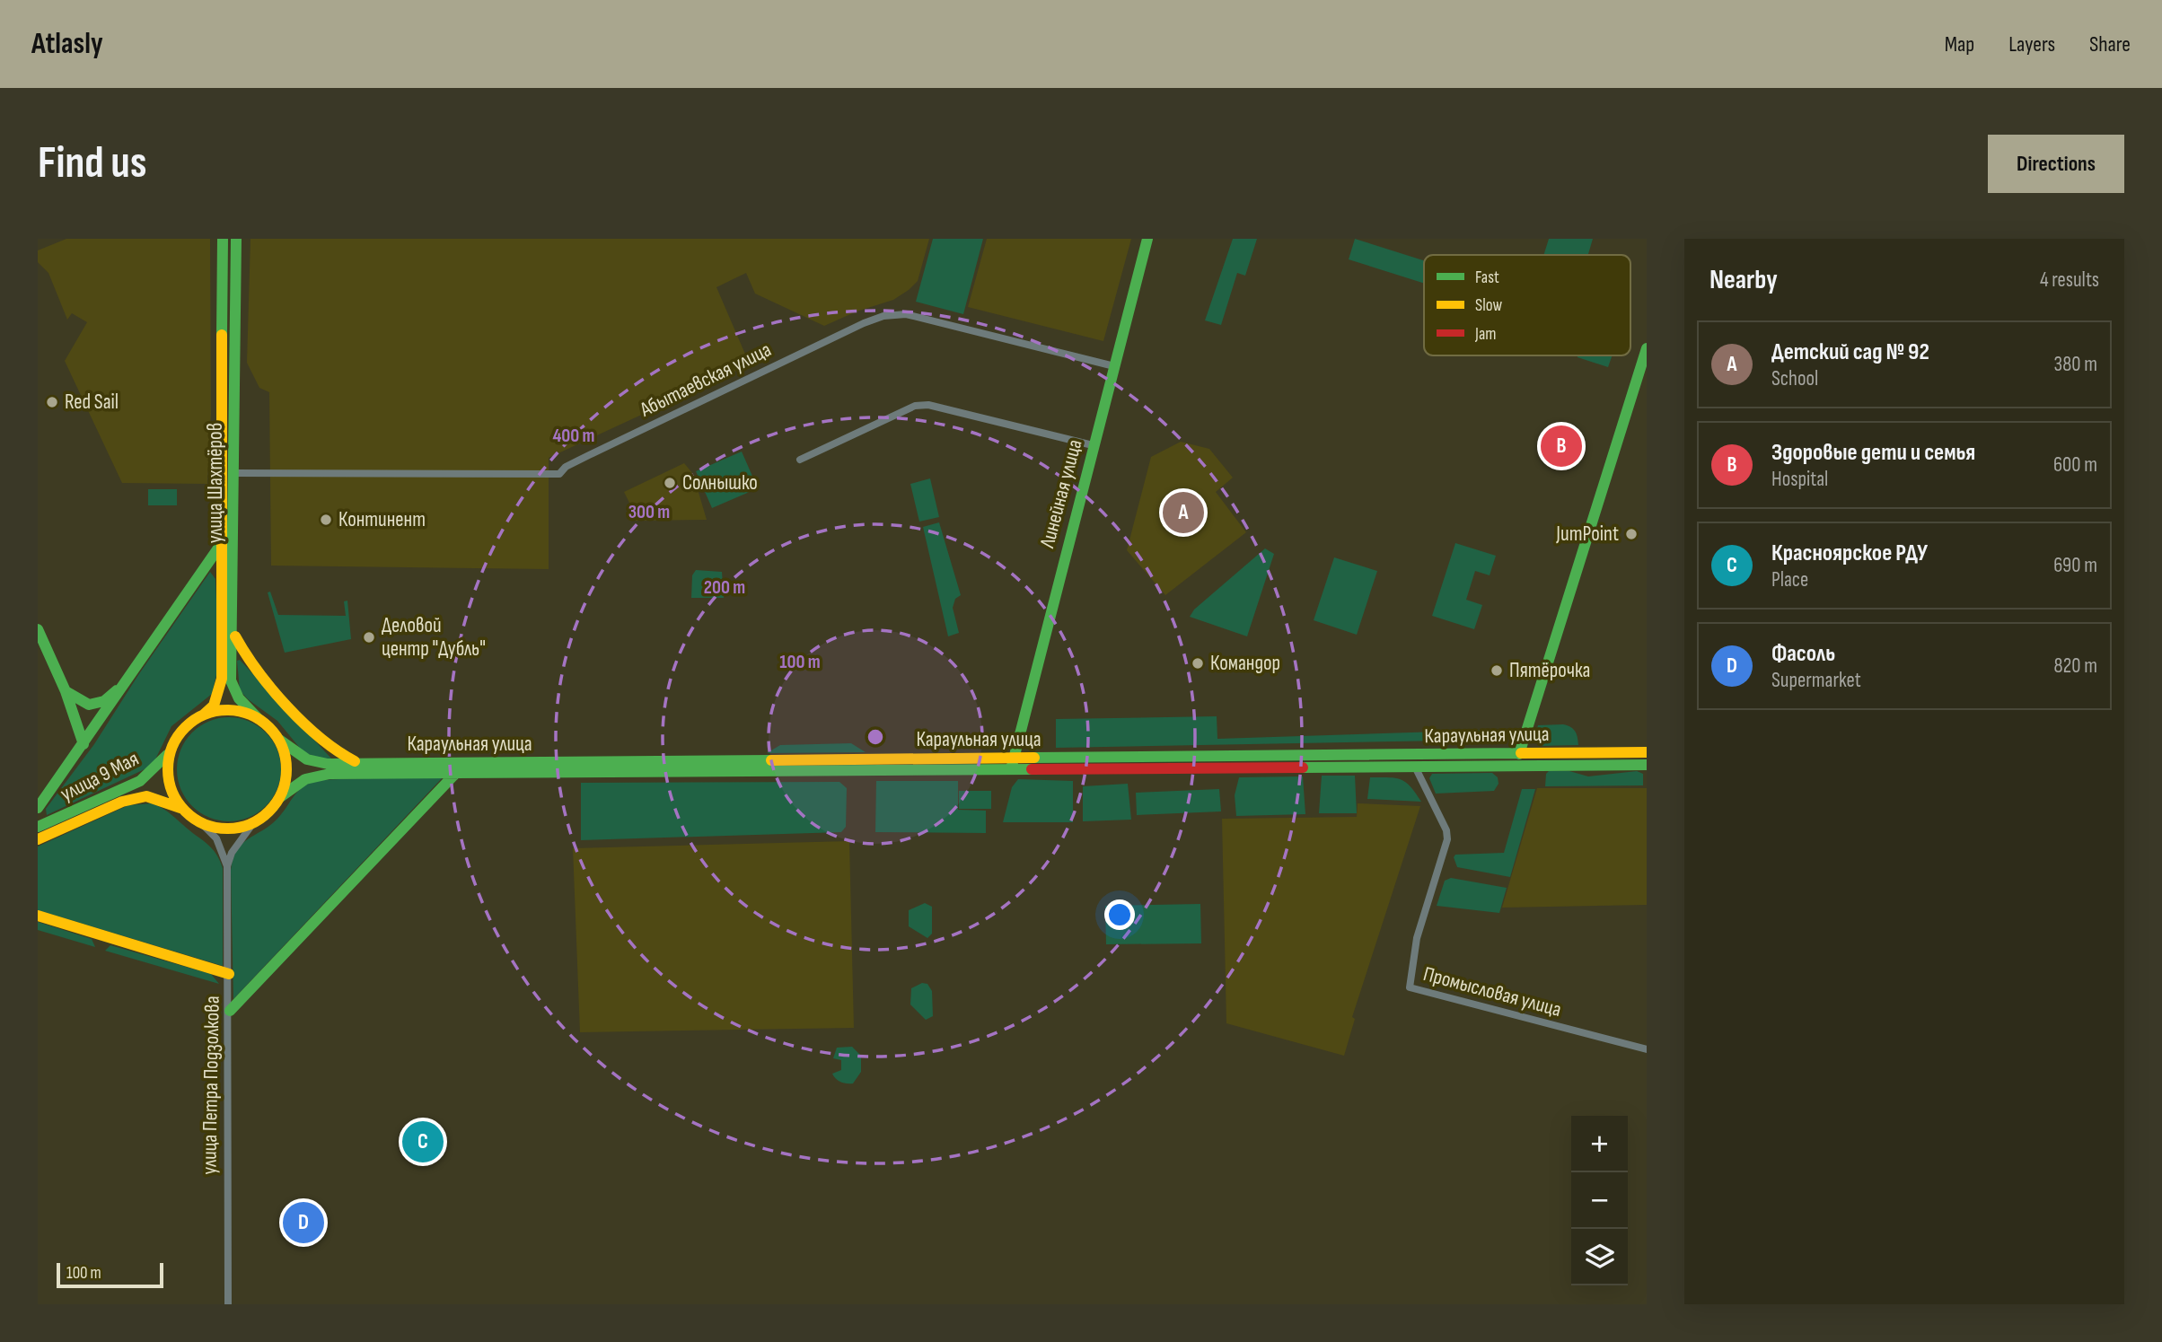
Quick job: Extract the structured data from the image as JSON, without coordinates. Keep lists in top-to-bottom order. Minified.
{"streets":{"main road":["улица Шахтёров","Линейная улица","Караульная улица","улица 9 Мая"],"street":["Абытаевская улица","Промысловая улица","улица Петра Подзолкова"]},"crossings":[["Абытаевская улица","улица Шахтёров"],["Абытаевская улица","Линейная улица"],["улица Шахтёров","Караульная улица"],["улица Шахтёров","улица 9 Мая"],["улица Шахтёров","улица Петра Подзолкова"],["Линейная улица","Караульная улица"],["Караульная улица","улица 9 Мая"],["Караульная улица","Промысловая улица"],["Караульная улица","улица Петра Подзолкова"],["улица 9 Мая","улица Петра Подзолкова"]],"places":["Red Sail","Солнышко","Континент","JumPoint","Деловой центр \"Дубль\"","Командор","Пятёрочка"],"legend":["Fast","Slow","Jam"],"scale_bar":"100 m","page":{"header":"Atlasly","nav":["Map","Layers","Share"],"buttons":"Directions","title":"Find us","heading":["Nearby","4 results"],"list":[{"mark":"A","name":"Детский сад № 92","note":"School","value":"380 m"},{"mark":"B","name":"Здоровые дети и семья","note":"Hospital","value":"600 m"},{"mark":"C","name":"Красноярское РДУ","note":"Place","value":"690 m"},{"mark":"D","name":"Фасоль","note":"Supermarket","value":"820 m"}],"pins":["B","A","C","D"],"map_buttons":["+","−"],"scale":"100 m"},"rings":["400 m","300 m","200 m","100 m"]}
